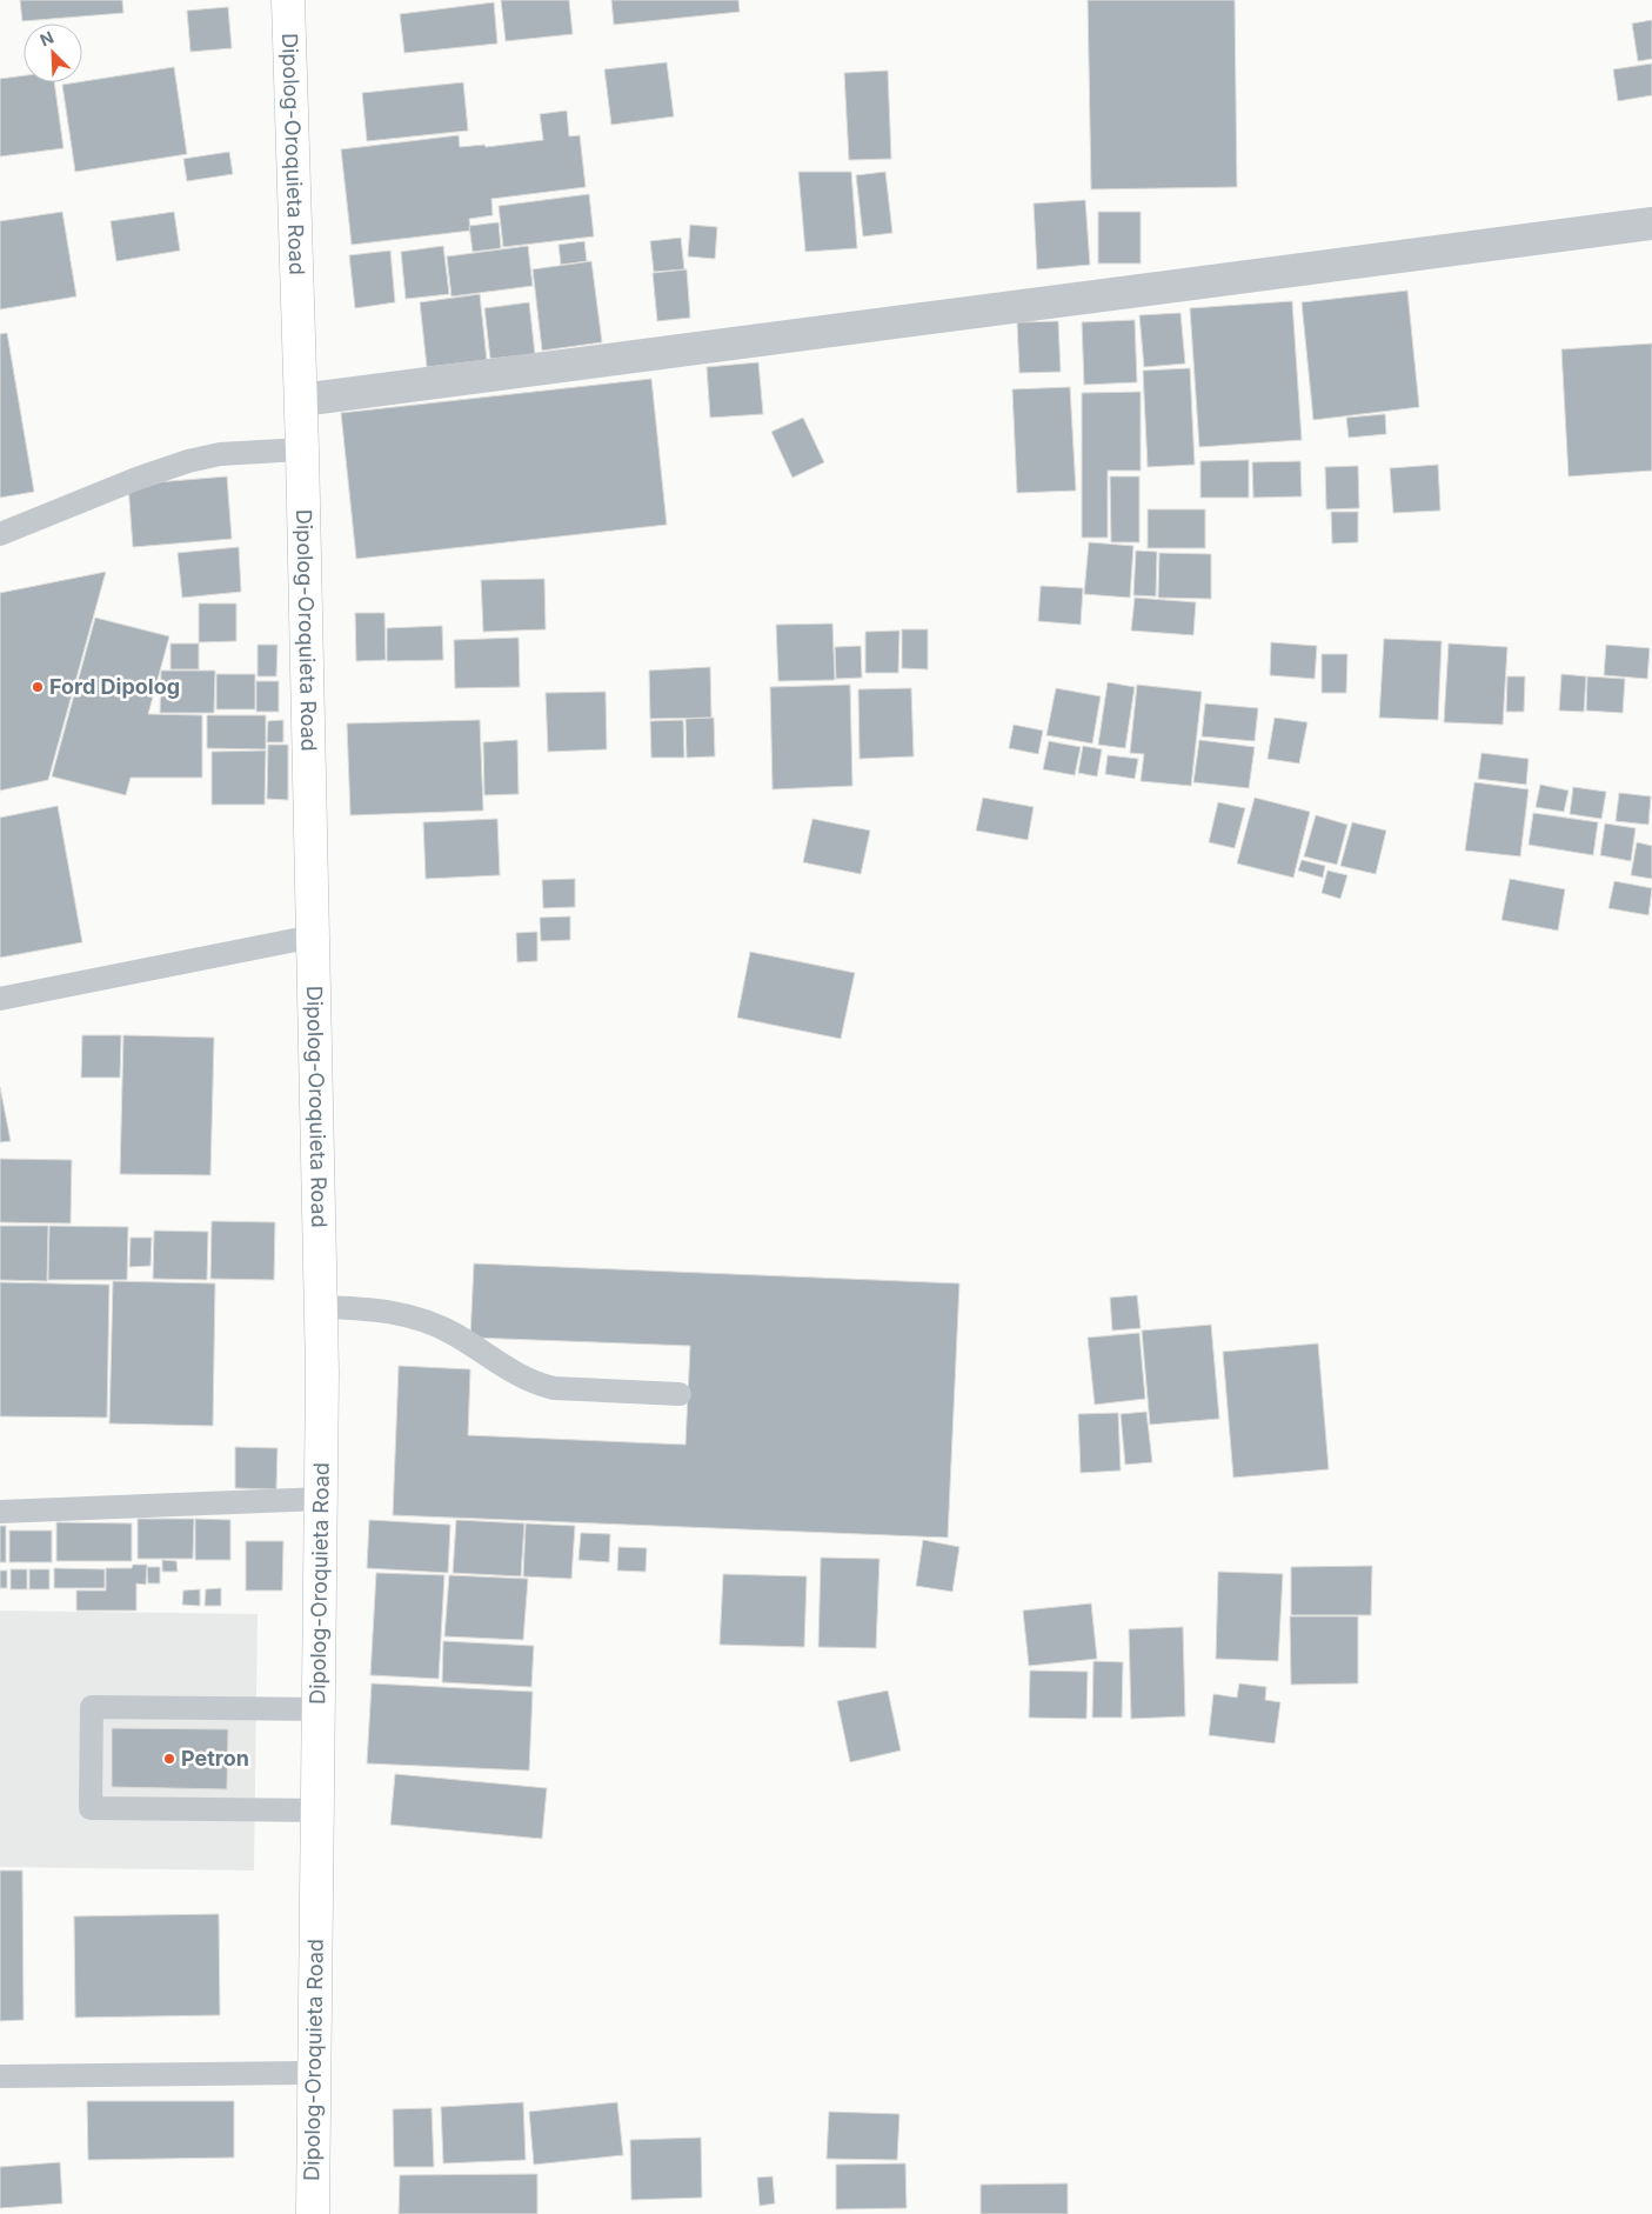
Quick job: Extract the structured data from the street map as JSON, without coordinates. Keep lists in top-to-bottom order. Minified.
{"streets":{"main road":["Dipolog-Oroquieta Road"]},"places":["Ford Dipolog","Petron"],"north":"top left"}
